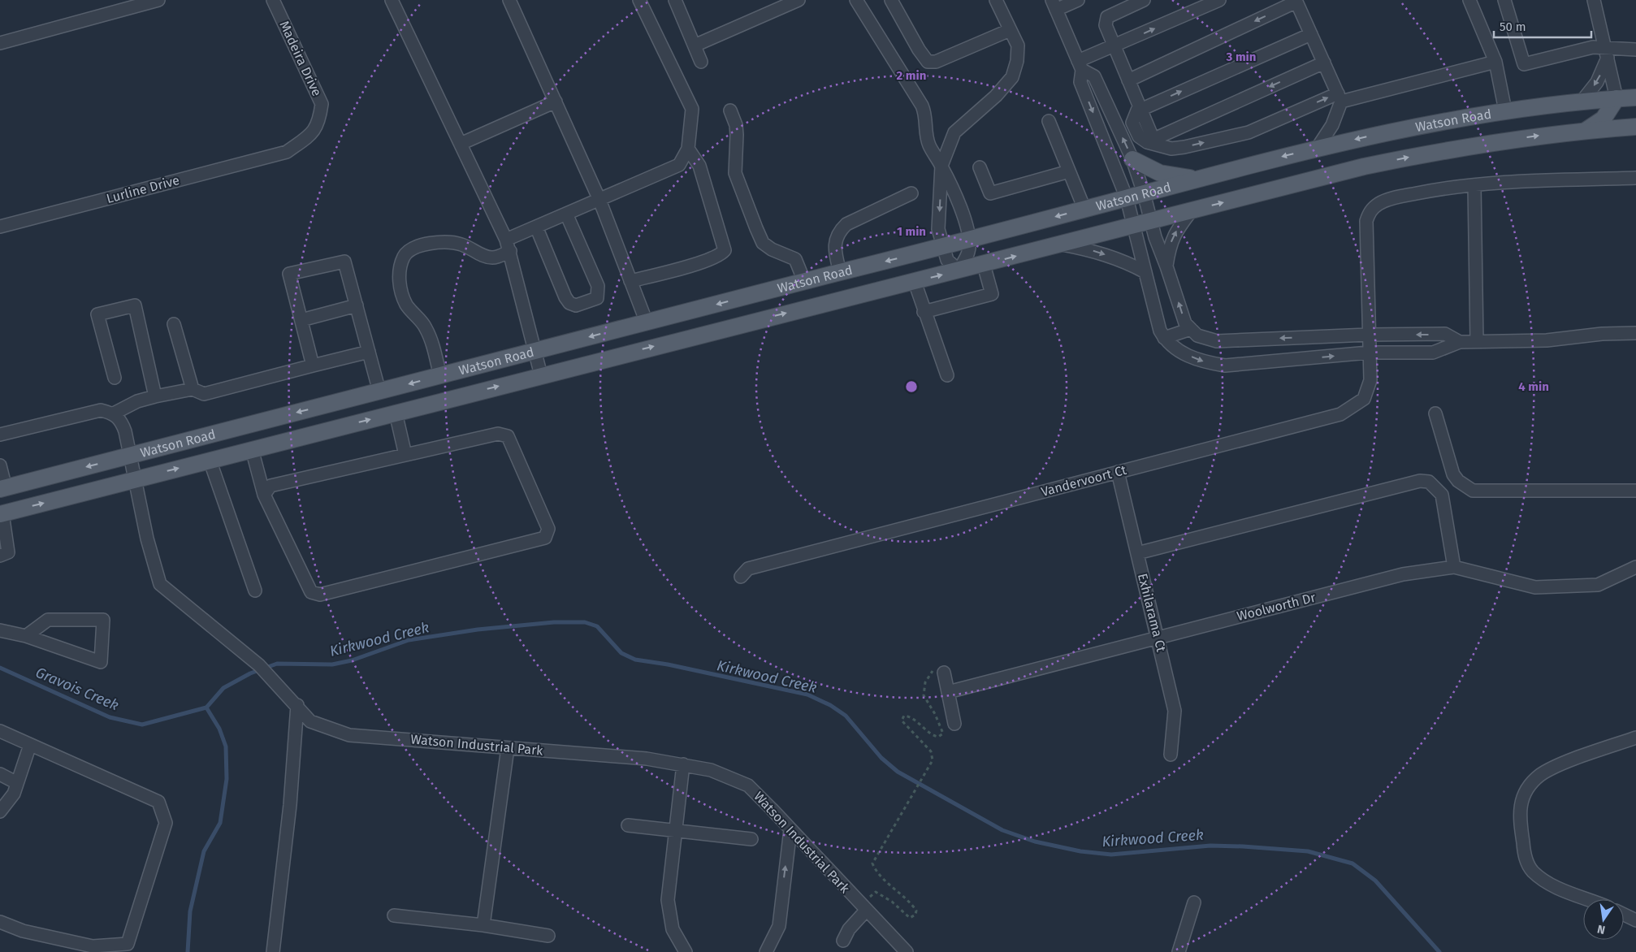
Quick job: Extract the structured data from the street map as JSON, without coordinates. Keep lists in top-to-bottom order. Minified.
{"streets":{"main road":["Watson Road"],"street":["Madeira Drive","Lurline Drive","Vandervoort Ct","Woolworth Dr","Exhilarama Ct","Watson Industrial Park"]},"crossings":[["Madeira Drive","Lurline Drive"],["Watson Road","Watson Industrial Park"],["Vandervoort Ct","Exhilarama Ct"],["Woolworth Dr","Exhilarama Ct"]],"water":["Kirkwood Creek","Gravois Creek"],"scale_bar":"50 m","north":"bottom","rings":["3 min","2 min","1 min","4 min"]}
